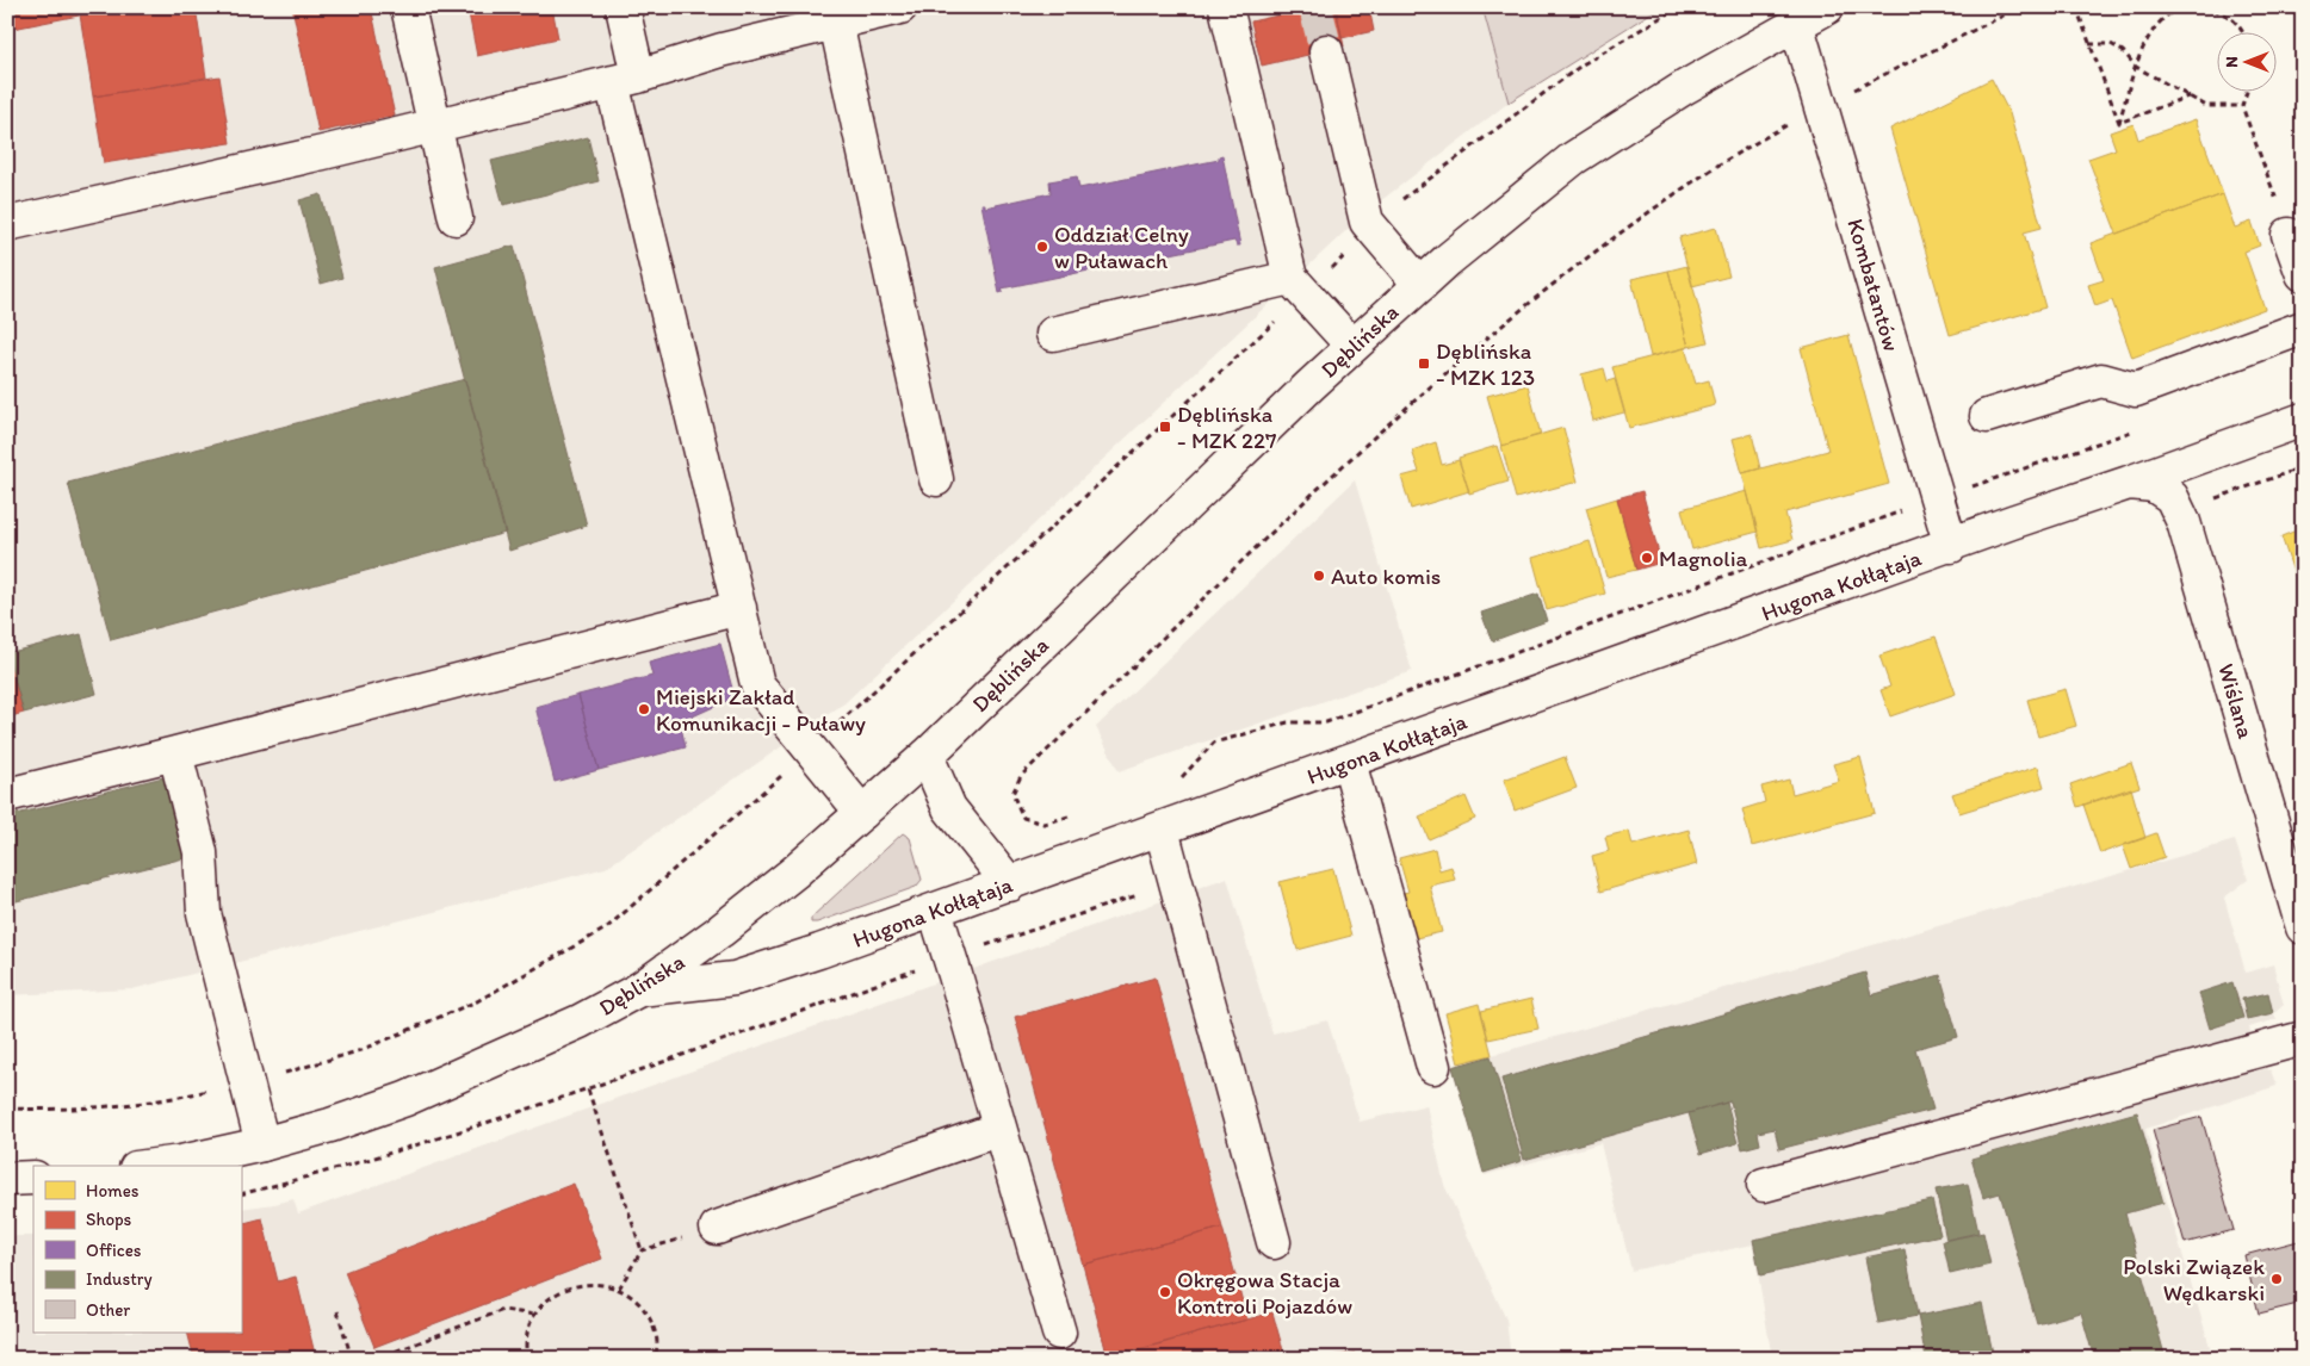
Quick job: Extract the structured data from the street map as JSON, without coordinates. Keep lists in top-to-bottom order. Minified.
{"streets":{"street":["Kombatantów","Dęblińska","Hugona Kołłątaja","Wiślana"]},"crossings":[["Kombatantów","Dęblińska"],["Kombatantów","Hugona Kołłątaja"],["Dęblińska","Hugona Kołłątaja"],["Hugona Kołłątaja","Wiślana"]],"places":{"other":["Oddział Celny w Puławach","Magnolia","Auto komis","Miejski Zakład Komunikacji - Puławy","Polski Związek Wędkarski","Okręgowa Stacja Kontroli Pojazdów"],"transit":["Dęblińska - MZK 123","Dęblińska - MZK 227"]},"legend":["Homes","Shops","Offices","Industry","Other"],"north":"left"}
